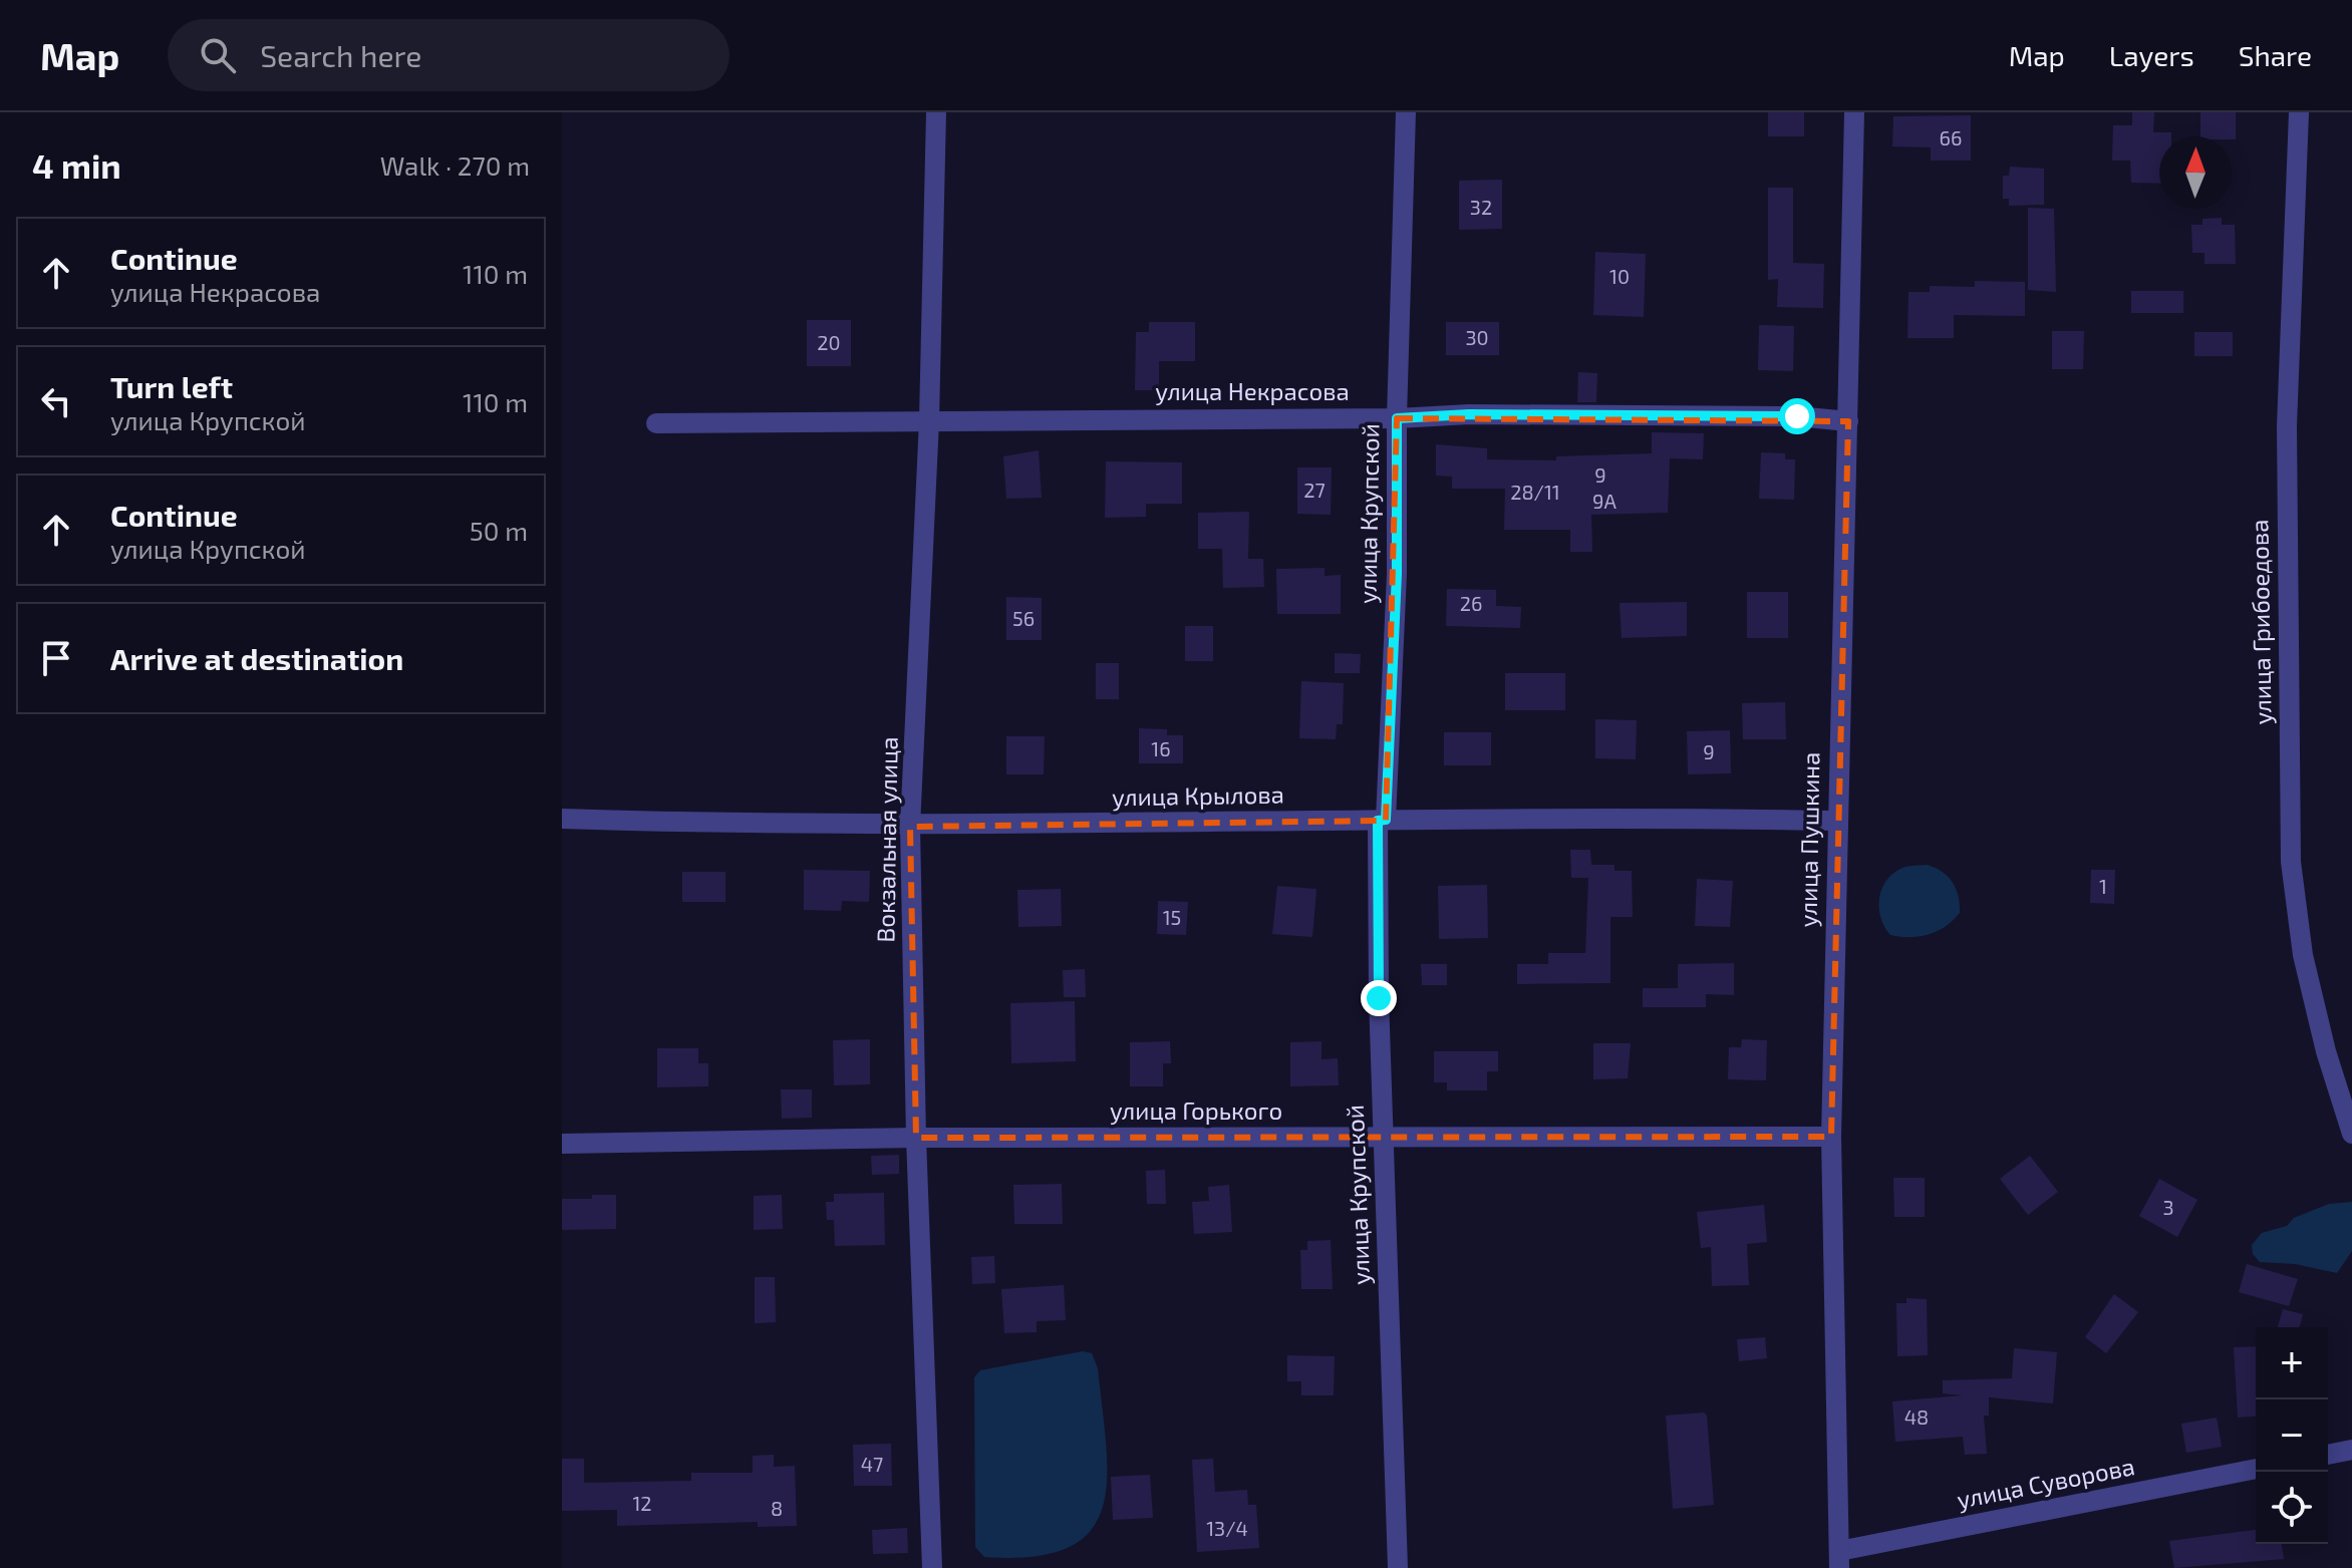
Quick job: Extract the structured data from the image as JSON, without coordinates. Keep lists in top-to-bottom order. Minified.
{"streets":{"street":["улица Некрасова","улица Крупской","улица Грибоедова","улица Крылова","Вокзальная улица","улица Пушкина","улица Горького","улица Суворова"]},"crossings":[["улица Некрасова","улица Крупской"],["улица Некрасова","Вокзальная улица"],["улица Некрасова","улица Пушкина"],["улица Крупской","улица Крылова"],["улица Крупской","улица Горького"],["улица Крылова","Вокзальная улица"],["улица Крылова","улица Пушкина"],["Вокзальная улица","улица Горького"],["улица Пушкина","улица Горького"],["улица Пушкина","улица Суворова"]],"house_numbers":["66","32","10","30","20","9","27","28/11","9А","26","56","16","9","1","15","3","48","47","12","8","13/4"],"north":"top","page":{"header":"Map","search":"Search here","nav":["Map","Layers","Share"],"heading":["4 min","Walk · 270 m"],"list":[["Continue","улица Некрасова","110 m"],["Turn left","улица Крупской","110 m"],["Continue","улица Крупской","50 m"],"Arrive at destination"],"map_buttons":["+","−"]}}
